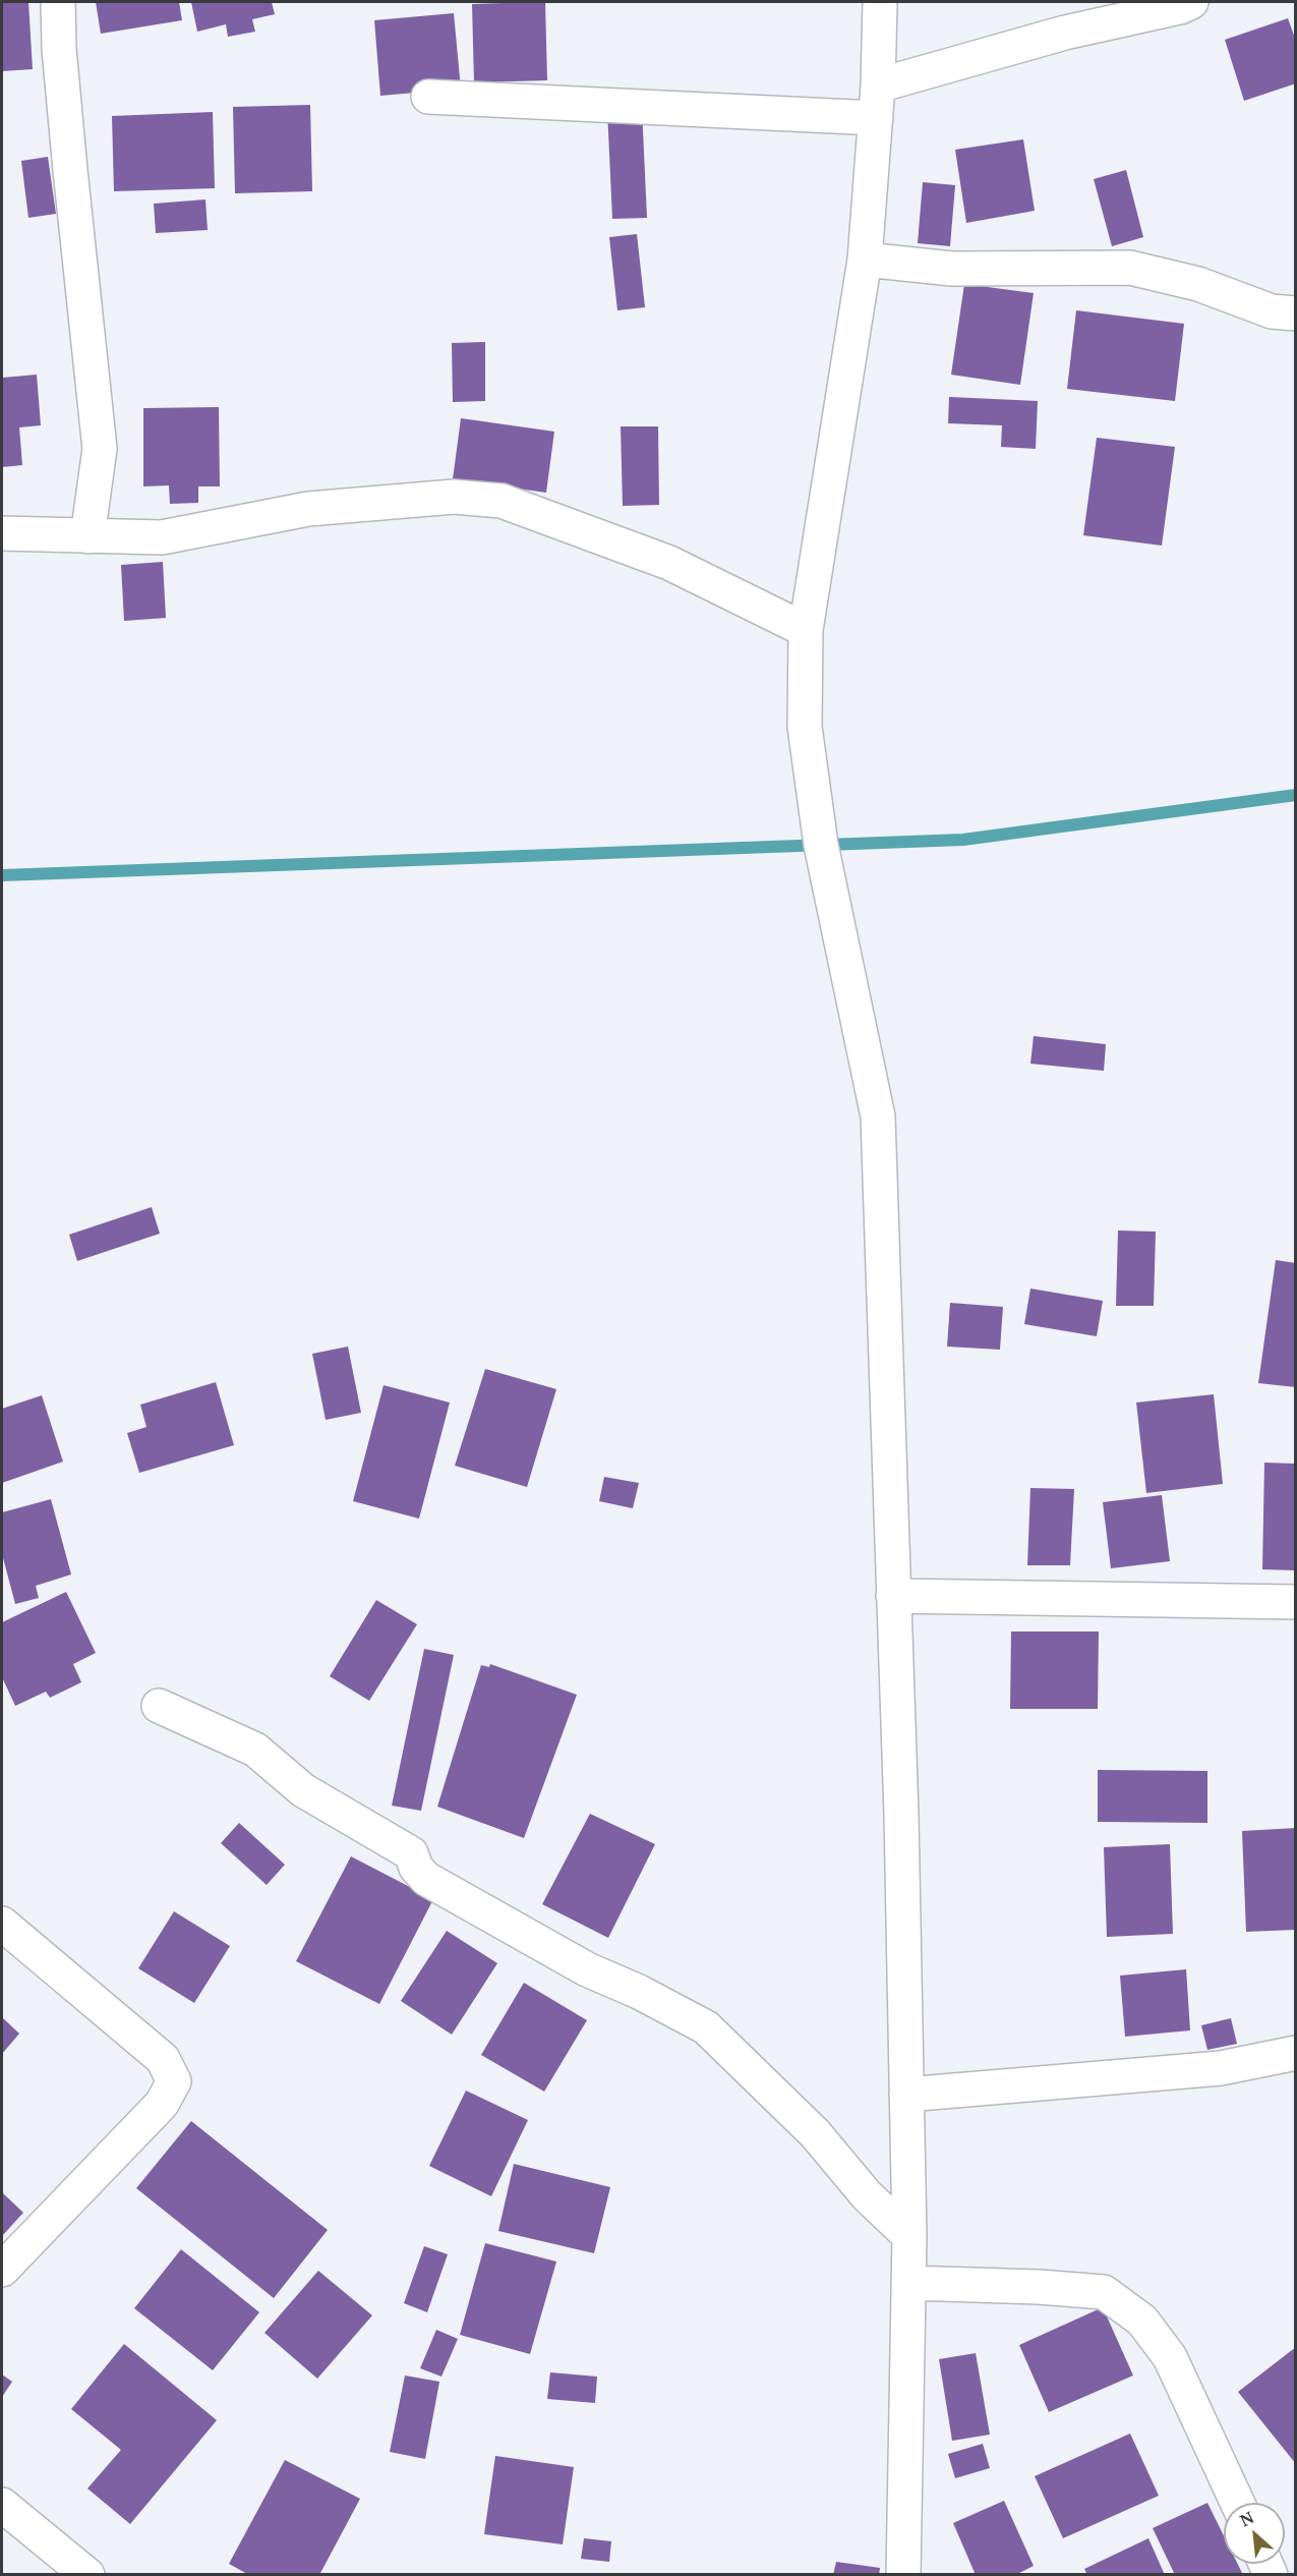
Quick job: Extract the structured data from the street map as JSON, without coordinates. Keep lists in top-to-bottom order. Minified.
{"north":"top left"}
